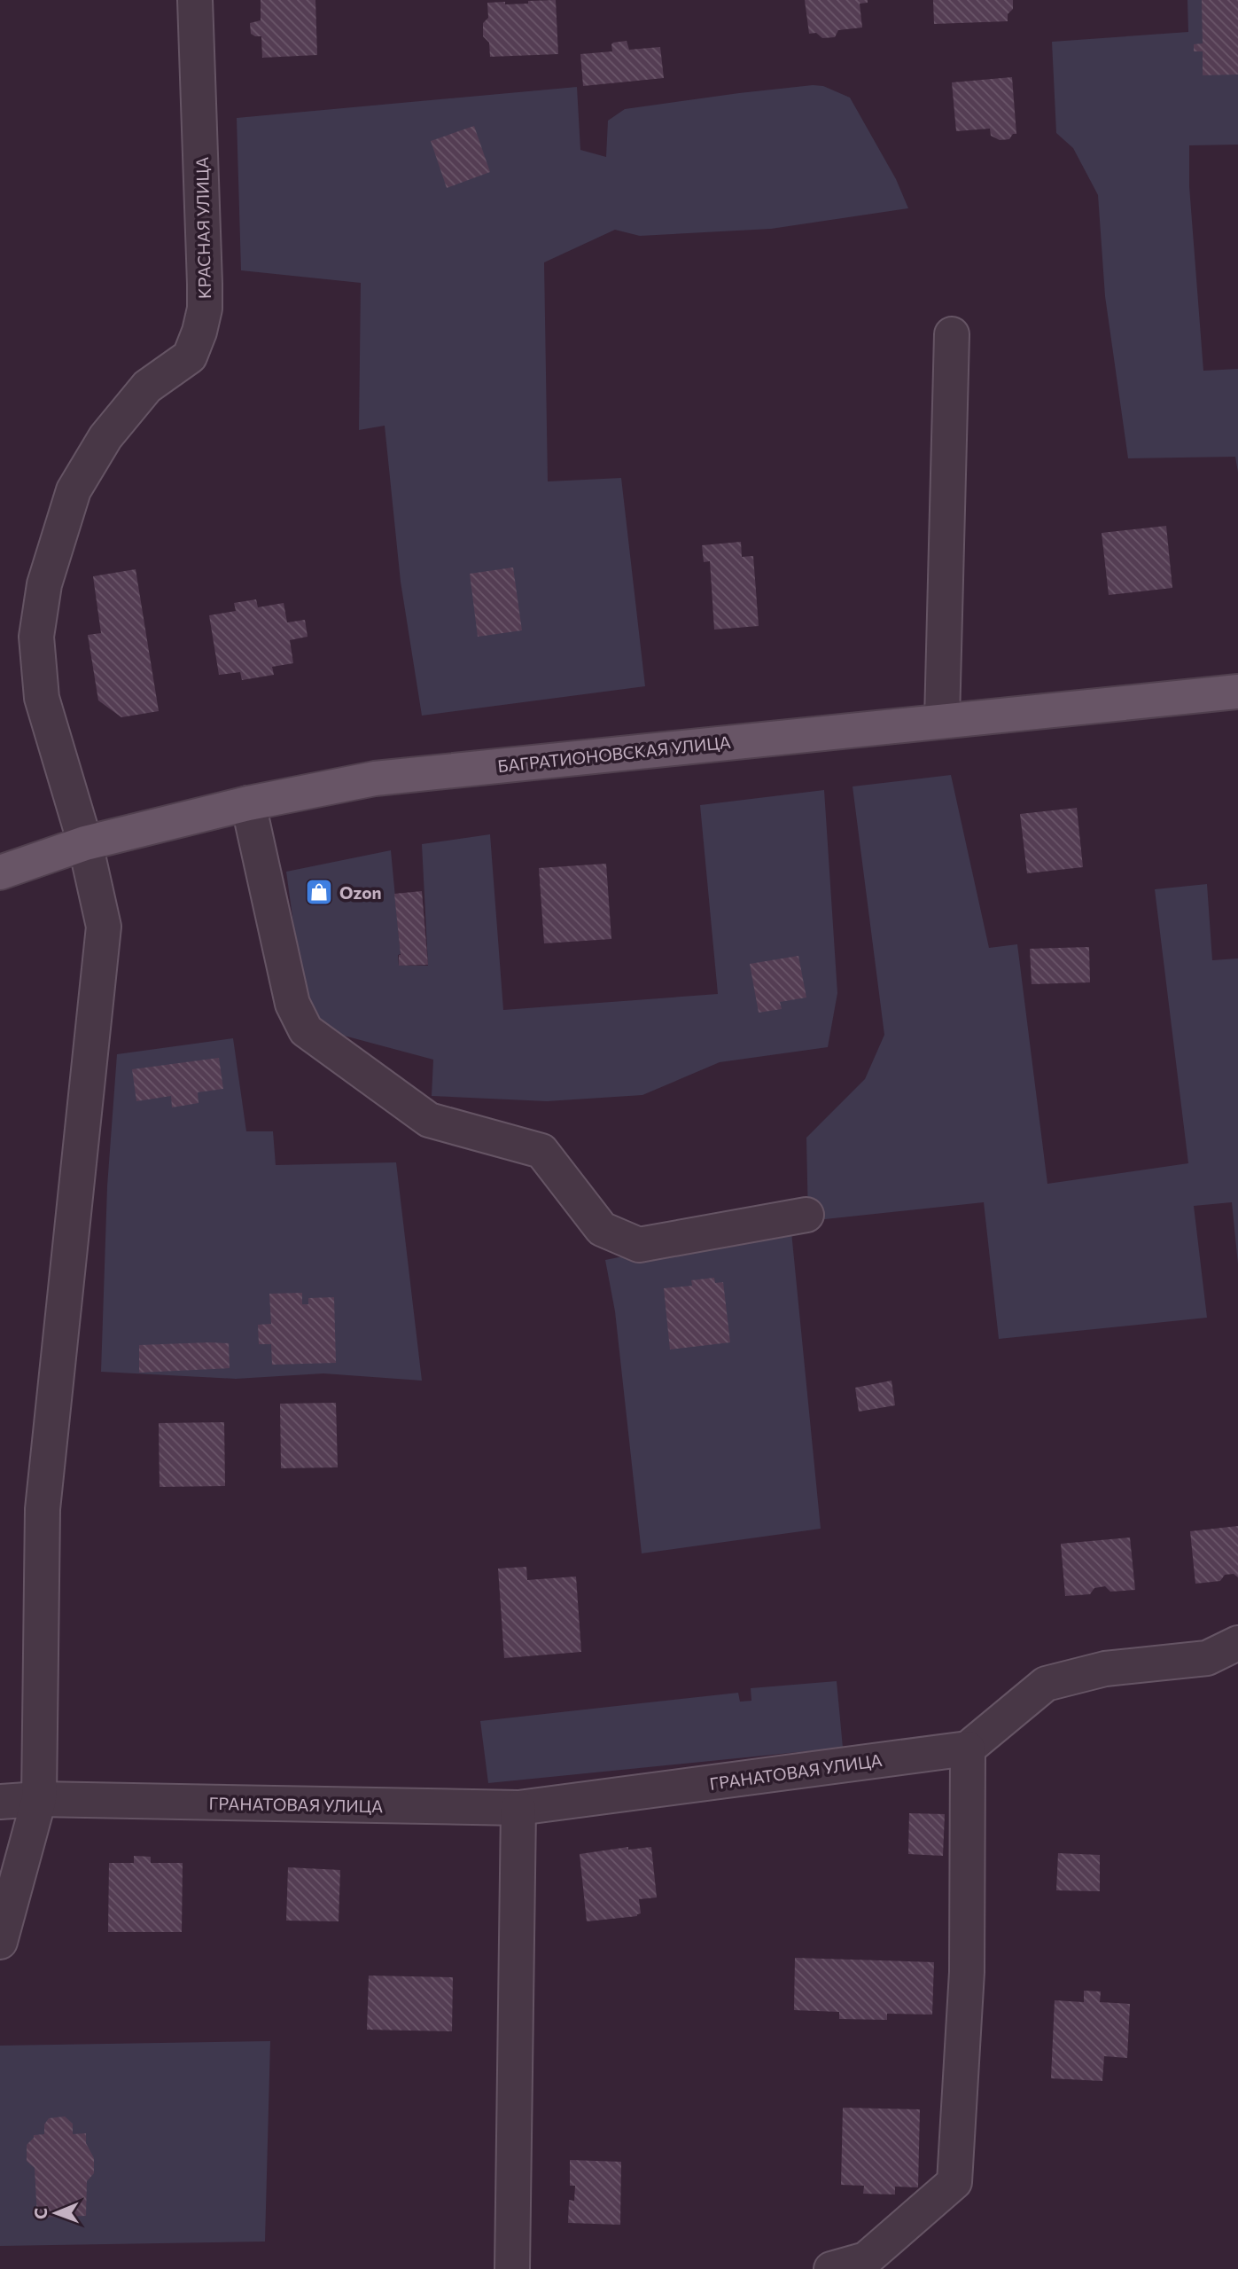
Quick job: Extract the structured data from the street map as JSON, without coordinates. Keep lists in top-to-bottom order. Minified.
{"streets":{"main road":["БАГРАТИОНОВСКАЯ УЛИЦА"],"street":["КРАСНАЯ УЛИЦА","ГРАНАТОВАЯ УЛИЦА"]},"crossings":[["КРАСНАЯ УЛИЦА","БАГРАТИОНОВСКАЯ УЛИЦА"],["КРАСНАЯ УЛИЦА","ГРАНАТОВАЯ УЛИЦА"]],"places":{"shop":["Ozon"]},"north":"left"}
